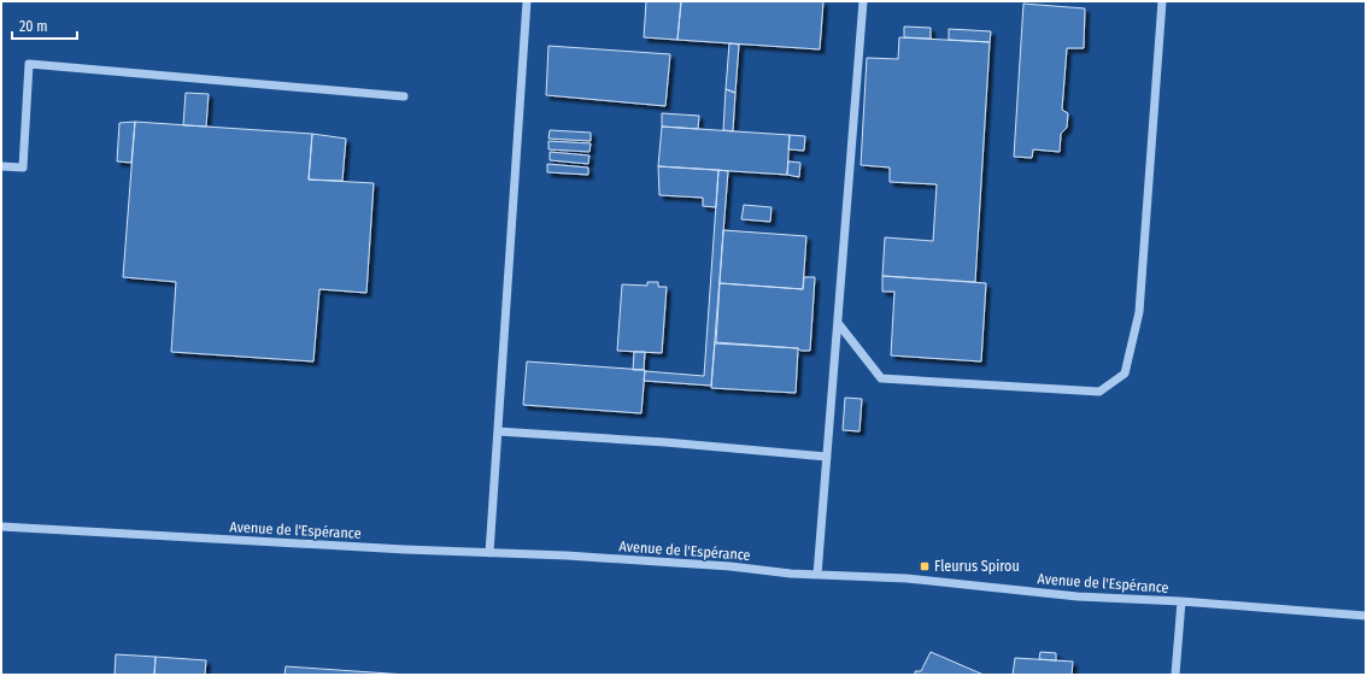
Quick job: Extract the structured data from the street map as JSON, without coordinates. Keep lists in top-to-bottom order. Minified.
{"streets":{"street":["Avenue de l'Espérance"]},"places":{"transit":["Fleurus Spirou"]},"scale_bar":"20 m"}
